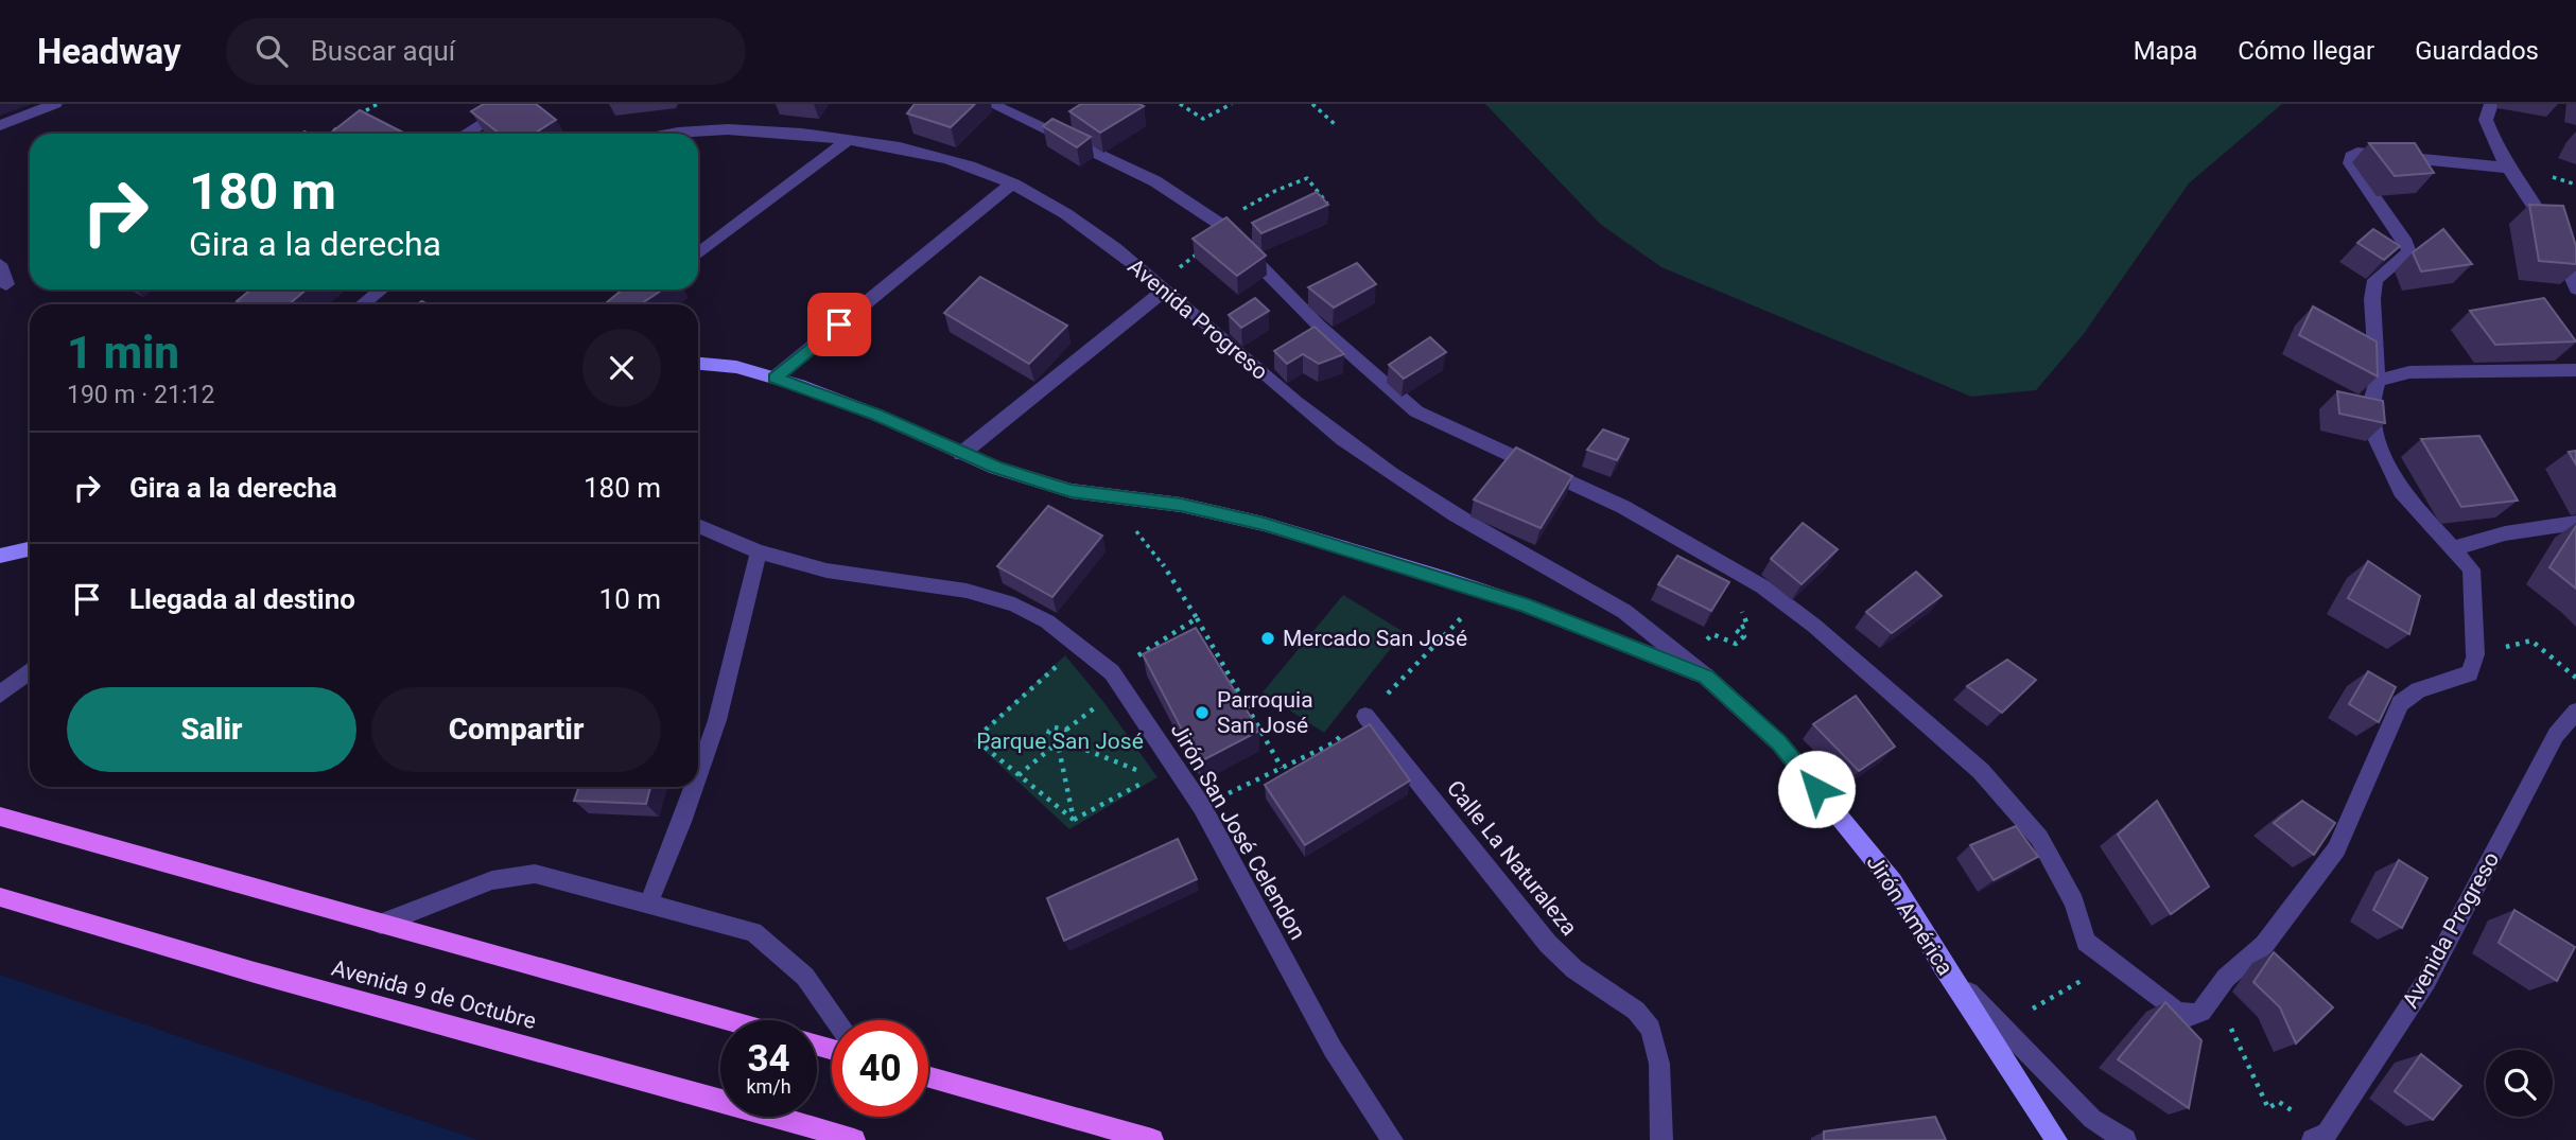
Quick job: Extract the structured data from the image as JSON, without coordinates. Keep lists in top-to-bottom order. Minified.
{"streets":{"main road":["Avenida 9 de Octubre"],"street":["Avenida Progreso","Jirón San José Celendon","Calle La Naturaleza","Jirón América"]},"crossings":[["Avenida Progreso","Jirón América"]],"parks":["Parque San José"],"places":["Mercado San José","Parroquia San José"],"page":{"header":"Headway","search":"Buscar aquí","nav":["Mapa","Cómo llegar","Guardados"],"turn":["180 m","Gira a la derecha"],"heading":["1 min","190 m · 21:12"],"list":[{"name":"Gira a la derecha","value":"180 m"},{"name":"Llegada al destino","value":"10 m"}],"buttons":["Salir","Compartir"],"speed":"34 km/h","limit":"40"}}
